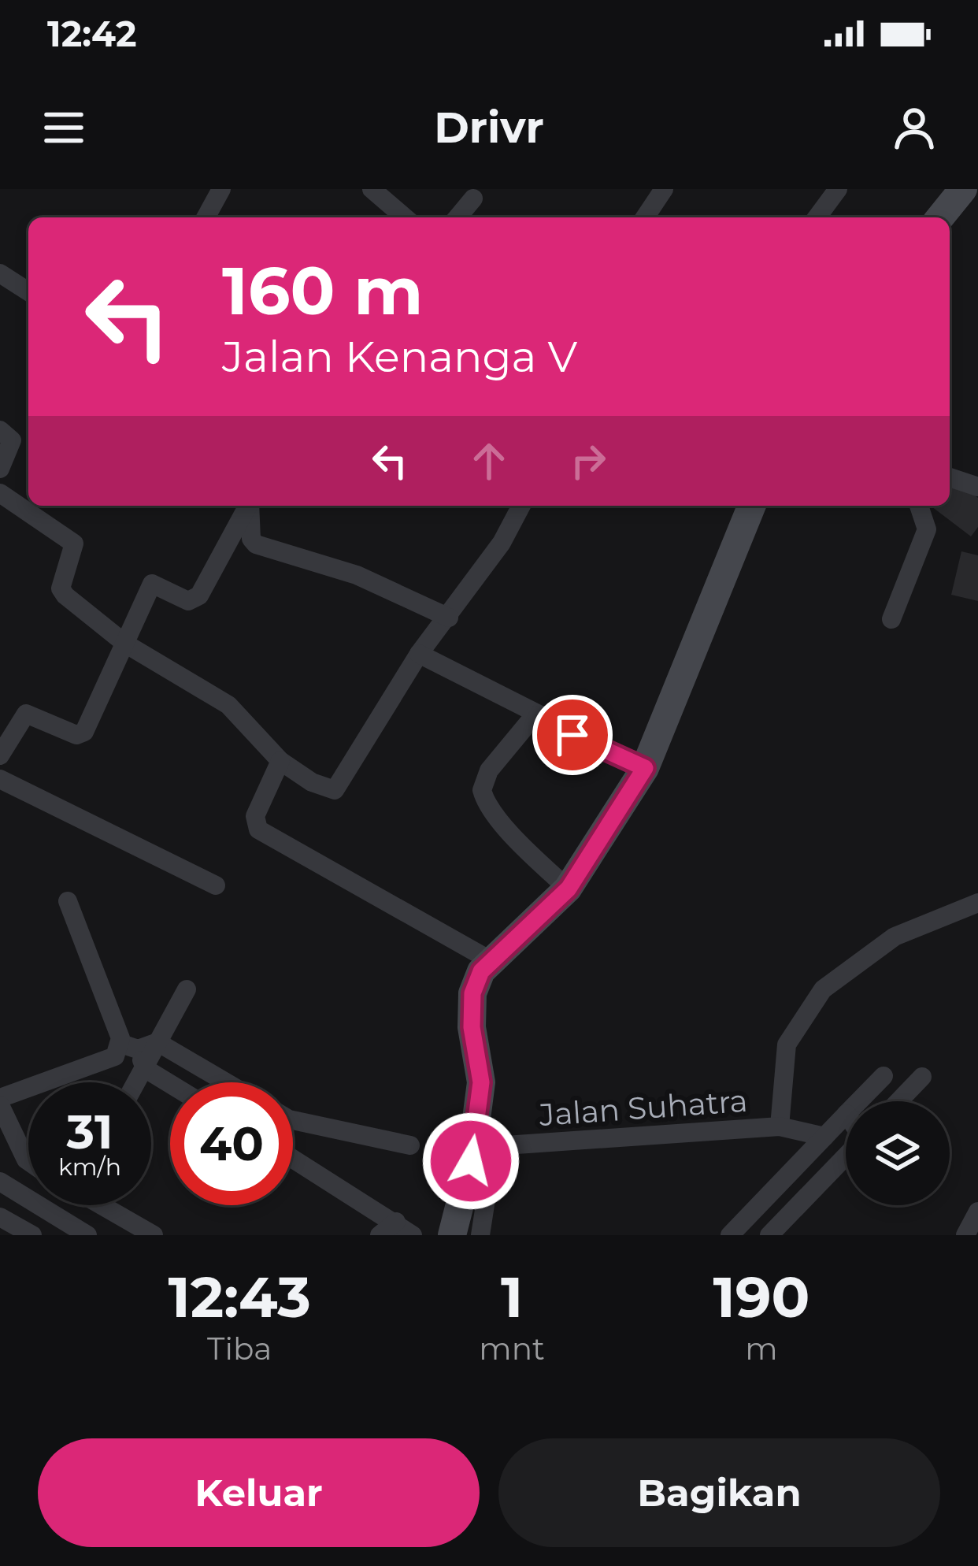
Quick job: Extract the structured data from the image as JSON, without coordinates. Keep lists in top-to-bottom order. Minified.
{"streets":{"street":["Jalan Suhatra"]},"page":{"status":"12:42","header":"Drivr","turn":["160 m","Jalan Kenanga V"],"speed":"31 km/h","limit":"40","eta":["12:43","Tiba","1","mnt","190","m"],"buttons":["Keluar","Bagikan"]}}
